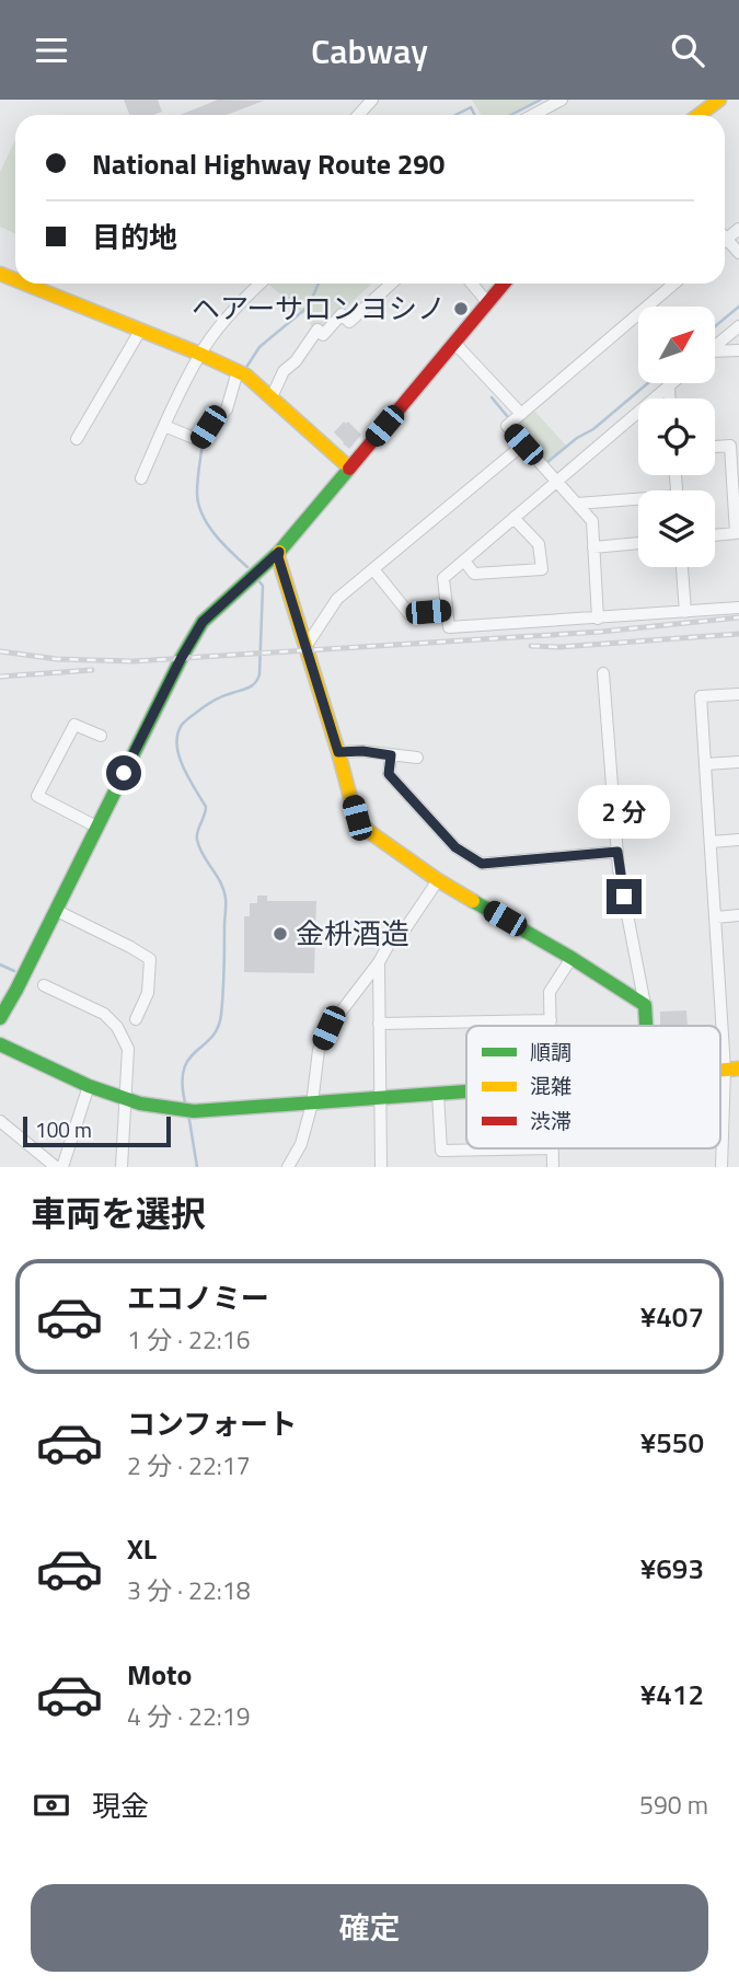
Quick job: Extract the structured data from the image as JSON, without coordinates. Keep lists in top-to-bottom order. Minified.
{"places":["ヘアーサロンヨシノ","金枡酒造"],"legend":["順調","混雑","渋滞"],"scale_bar":"100 m","north":"top right","page":{"header":"Cabway","banner":["National Highway Route 290","目的地"],"bubble":"2 分","scale":"100 m","heading":"車両を選択","list":[{"name":"エコノミー","note":"1 分 · 22:16","value":"¥407"},{"name":"コンフォート","note":"2 分 · 22:17","value":"¥550"},{"name":"XL","note":"3 分 · 22:18","value":"¥693"},{"name":"Moto","note":"4 分 · 22:19","value":"¥412"}],"pay":["現金","590 m"],"buttons":"確定"}}
